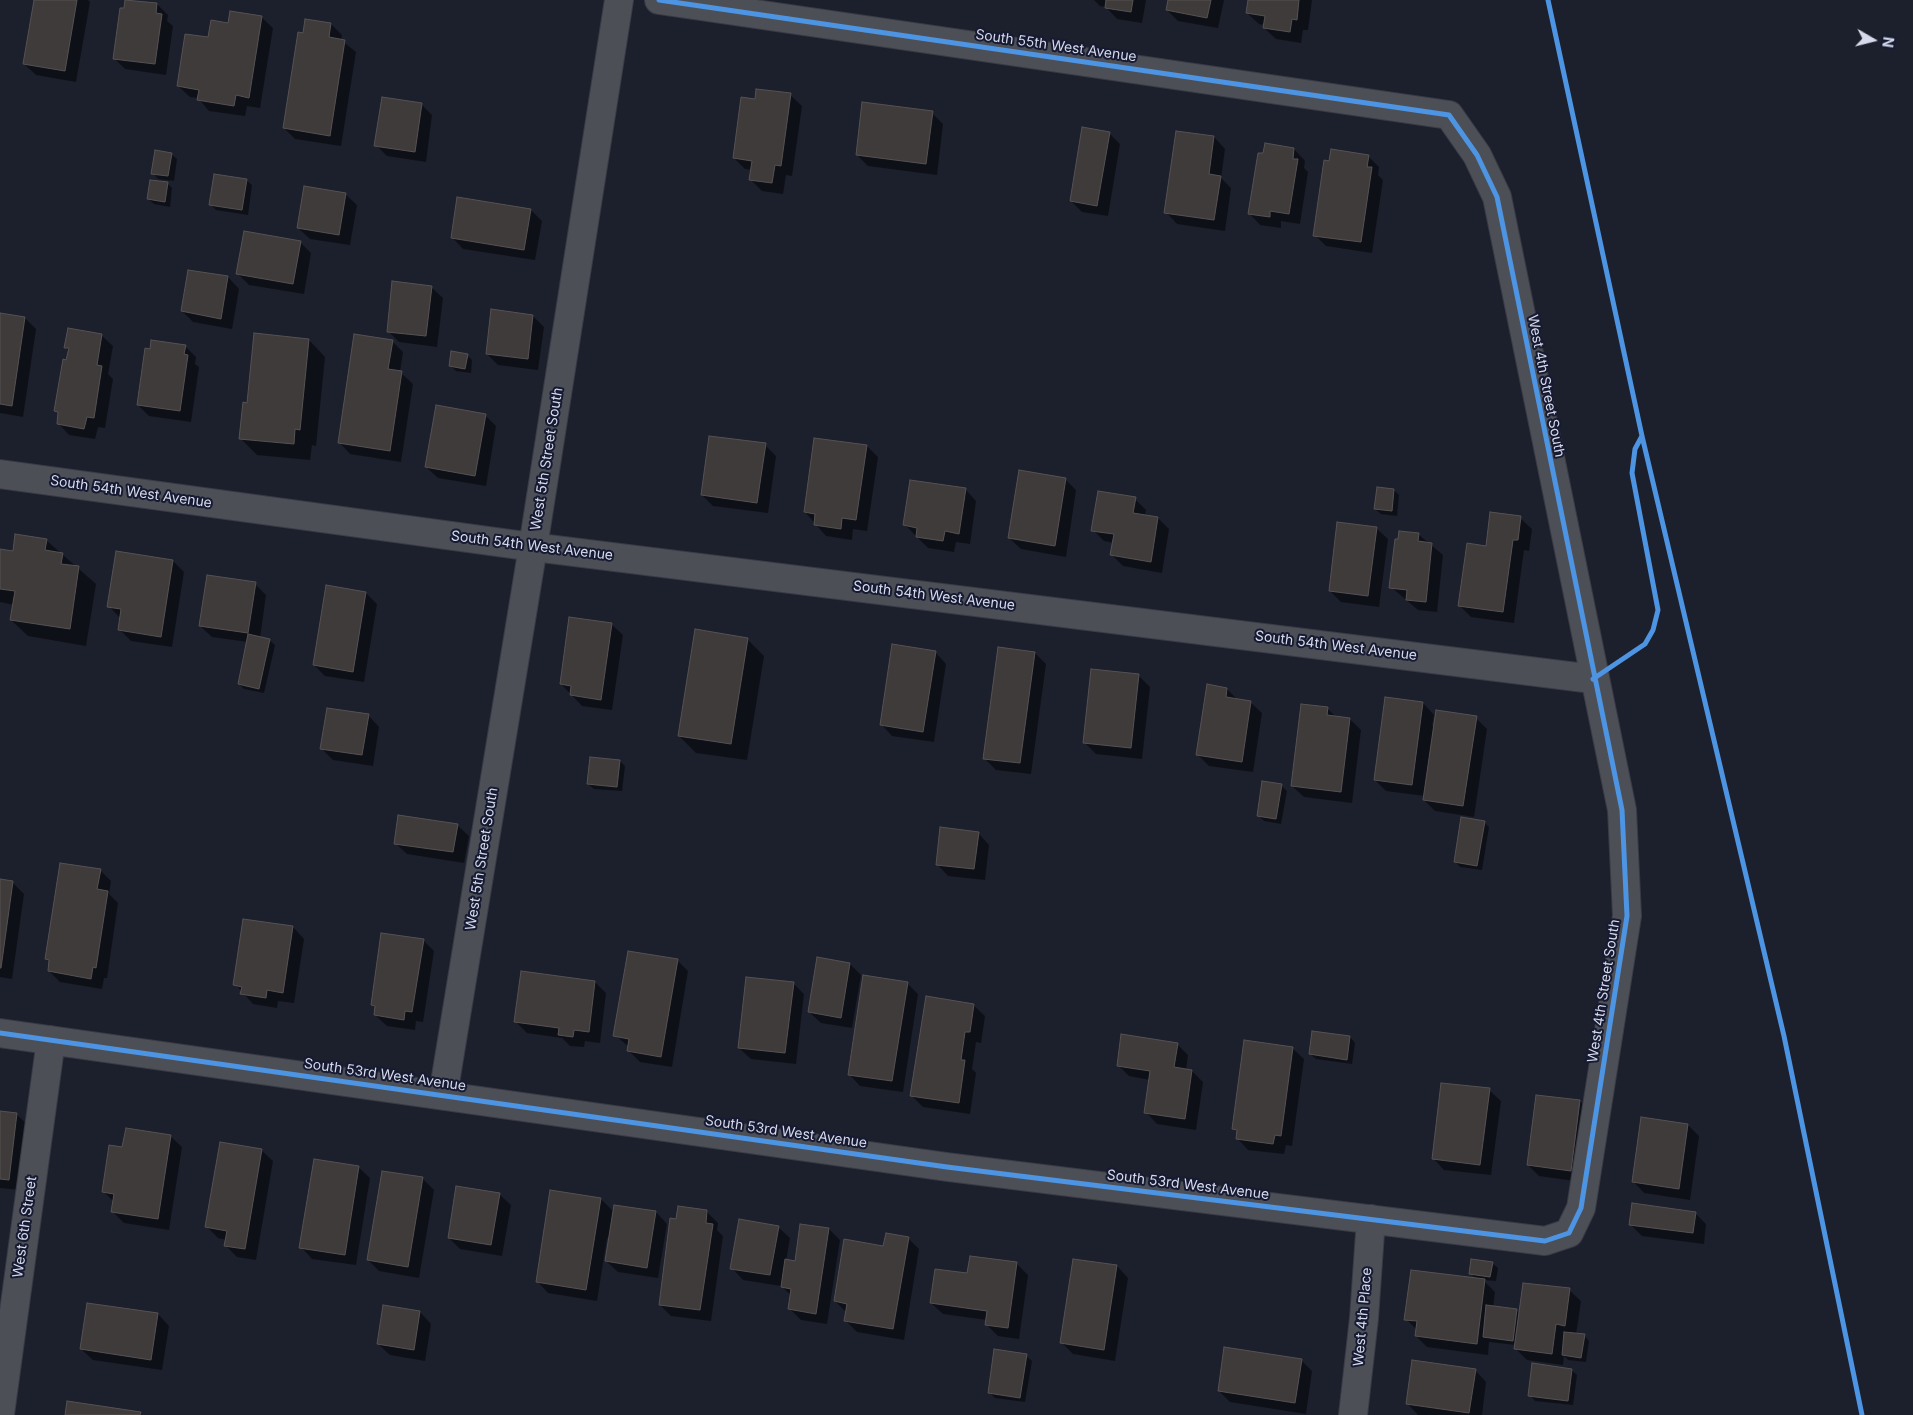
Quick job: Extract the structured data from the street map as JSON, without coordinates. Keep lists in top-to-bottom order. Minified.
{"streets":{"street":["South 55th West Avenue","West 4th Street South","West 5th Street South","South 54th West Avenue","South 53rd West Avenue","West 6th Street","West 4th Place"]},"crossings":[["South 55th West Avenue","West 4th Street South"],["West 4th Street South","South 54th West Avenue"],["West 4th Street South","South 53rd West Avenue"],["West 5th Street South","South 54th West Avenue"],["West 5th Street South","South 53rd West Avenue"],["South 53rd West Avenue","West 6th Street"],["South 53rd West Avenue","West 4th Place"]],"north":"right"}
